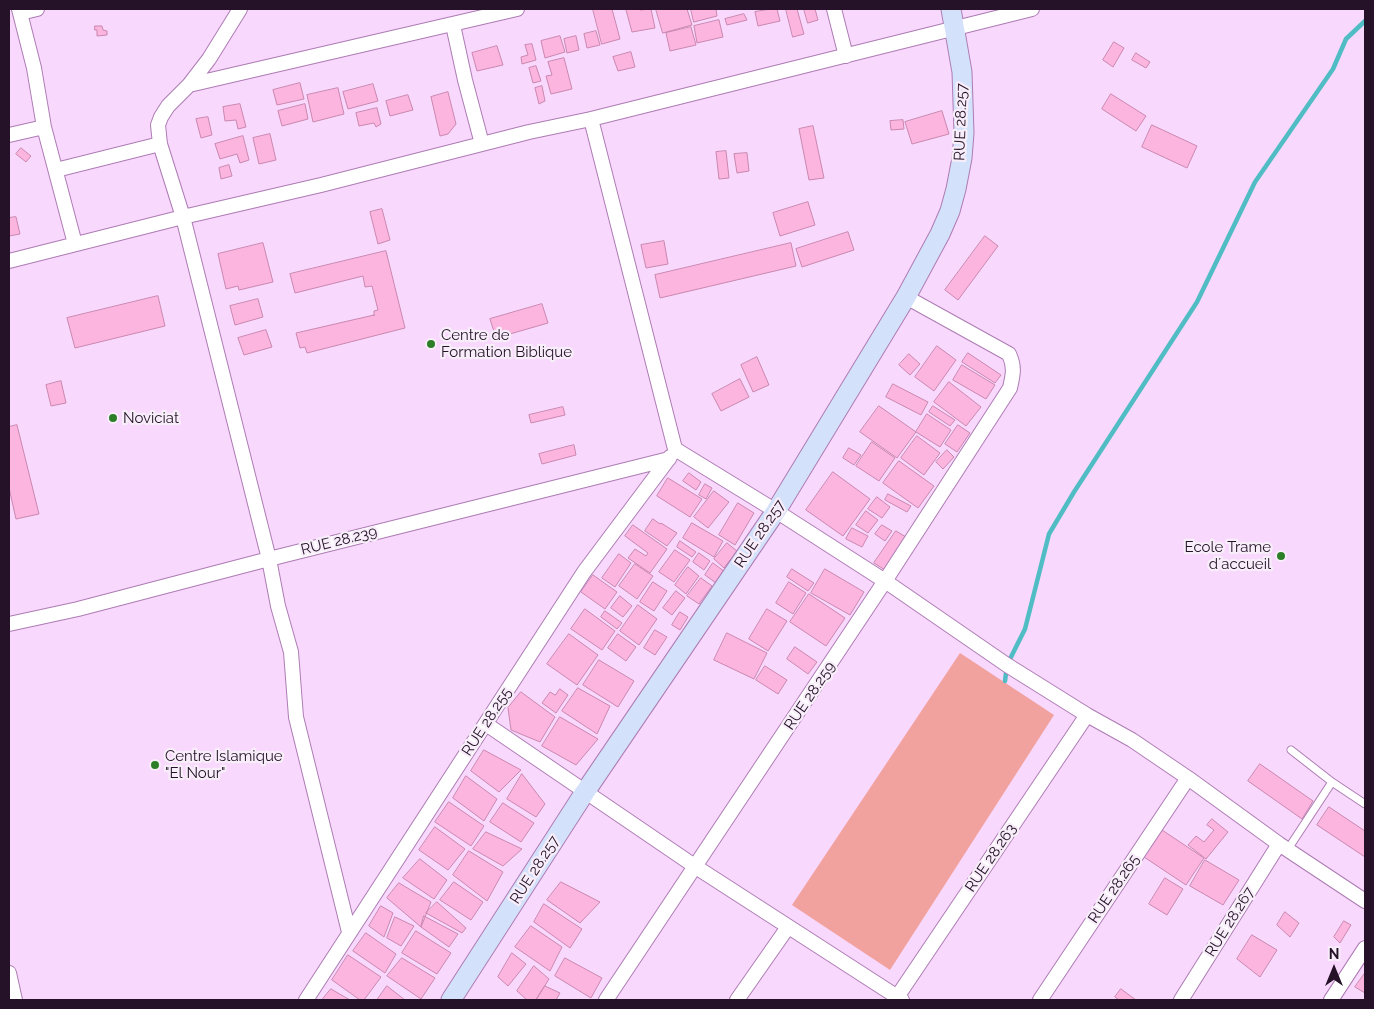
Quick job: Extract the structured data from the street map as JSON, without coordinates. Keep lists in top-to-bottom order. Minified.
{"streets":{"street":["RUE 28.257","RUE 28.239","RUE 28.259","RUE 28.255","RUE 28.263","RUE 28.265","RUE 28.267"]},"crossings":[["RUE 28.257","RUE 28.259"],["RUE 28.239","RUE 28.255"]],"places":["Centre de Formation Biblique","Noviciat","Ecole Trame d´accueil","Centre Islamique \"El Nour\""],"north":"top"}
